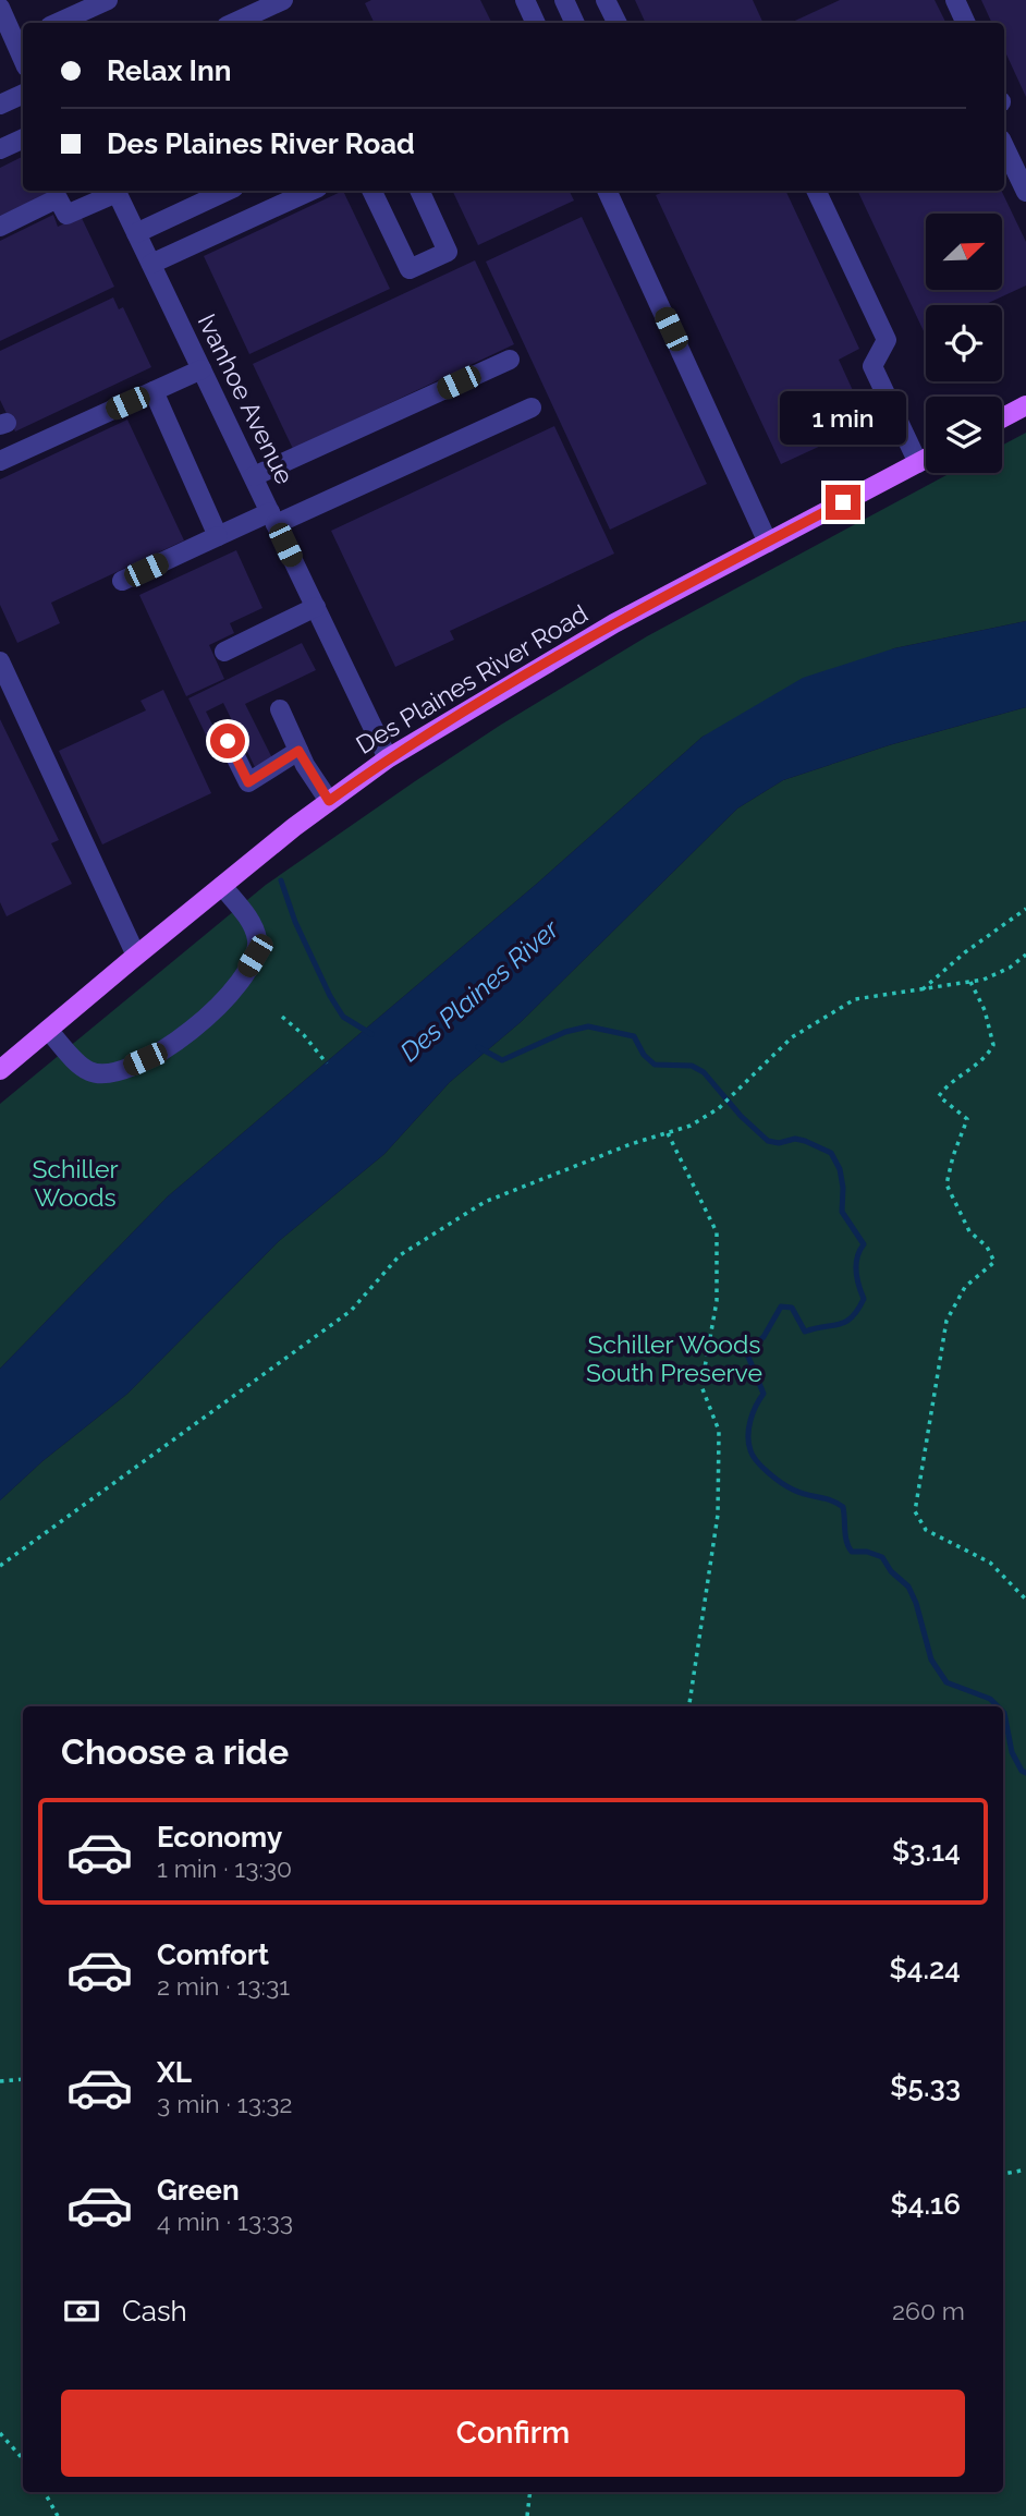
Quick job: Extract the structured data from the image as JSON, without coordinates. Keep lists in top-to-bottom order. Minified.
{"streets":{"main road":["Des Plaines River Road"],"street":["Ivanhoe Avenue"]},"crossings":[["Ivanhoe Avenue","Des Plaines River Road"]],"water":["Des Plaines River"],"parks":["Schiller Woods","Schiller Woods South Preserve"],"north":"top right","page":{"banner":["Relax Inn","Des Plaines River Road"],"bubble":"1 min","heading":"Choose a ride","list":[{"name":"Economy","note":"1 min · 13:30","value":"$3.14"},{"name":"Comfort","note":"2 min · 13:31","value":"$4.24"},{"name":"XL","note":"3 min · 13:32","value":"$5.33"},{"name":"Green","note":"4 min · 13:33","value":"$4.16"}],"pay":["Cash","260 m"],"buttons":"Confirm"}}
